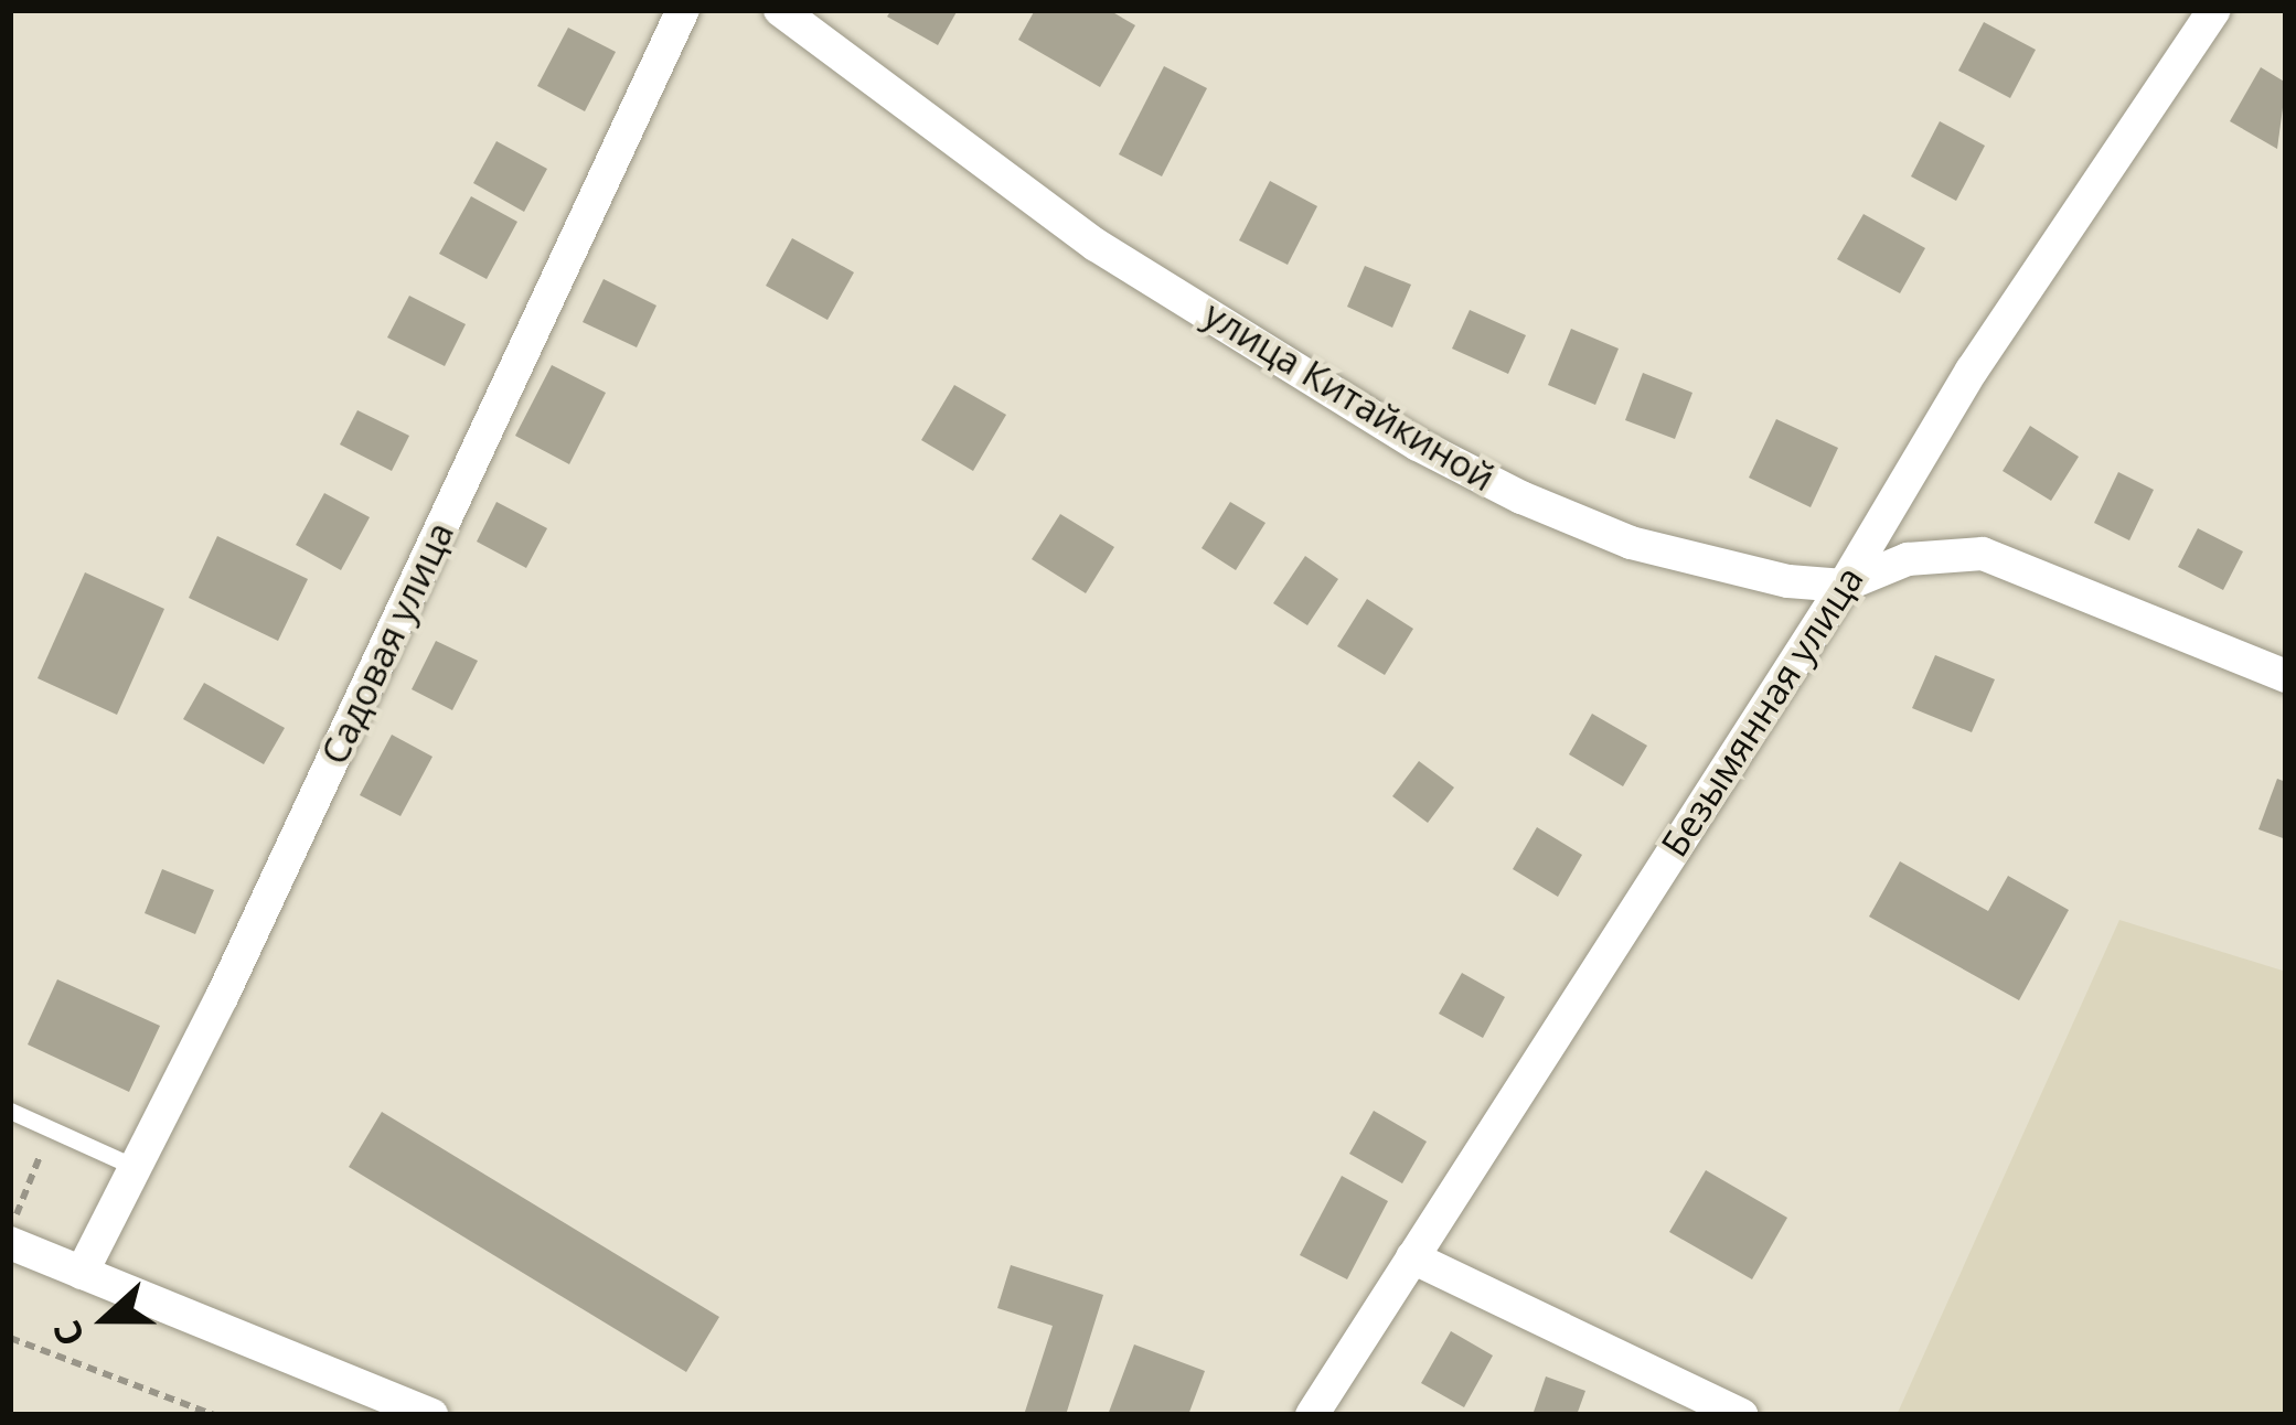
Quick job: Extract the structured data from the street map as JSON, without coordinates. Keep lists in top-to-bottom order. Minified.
{"streets":{"street":["улица Китайкиной","Садовая улица","Безымянная улица"]},"crossings":[["улица Китайкиной","Безымянная улица"]],"north":"left"}
